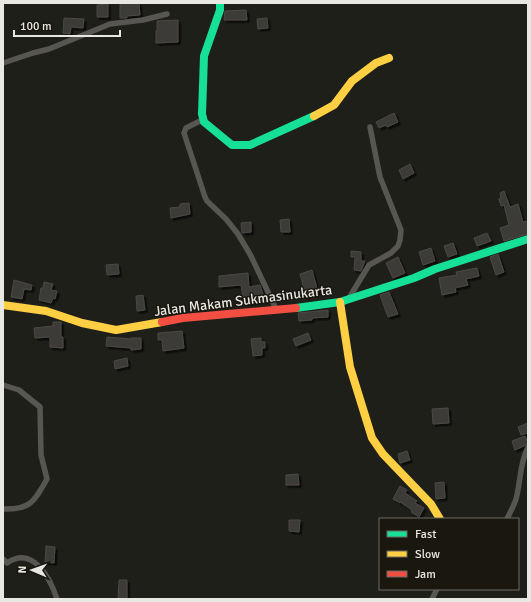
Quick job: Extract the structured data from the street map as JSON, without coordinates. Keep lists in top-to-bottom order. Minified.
{"streets":{"street":["Jalan Makam Sukmasinukarta"]},"legend":["Fast","Slow","Jam"],"scale_bar":"100 m","north":"left"}
